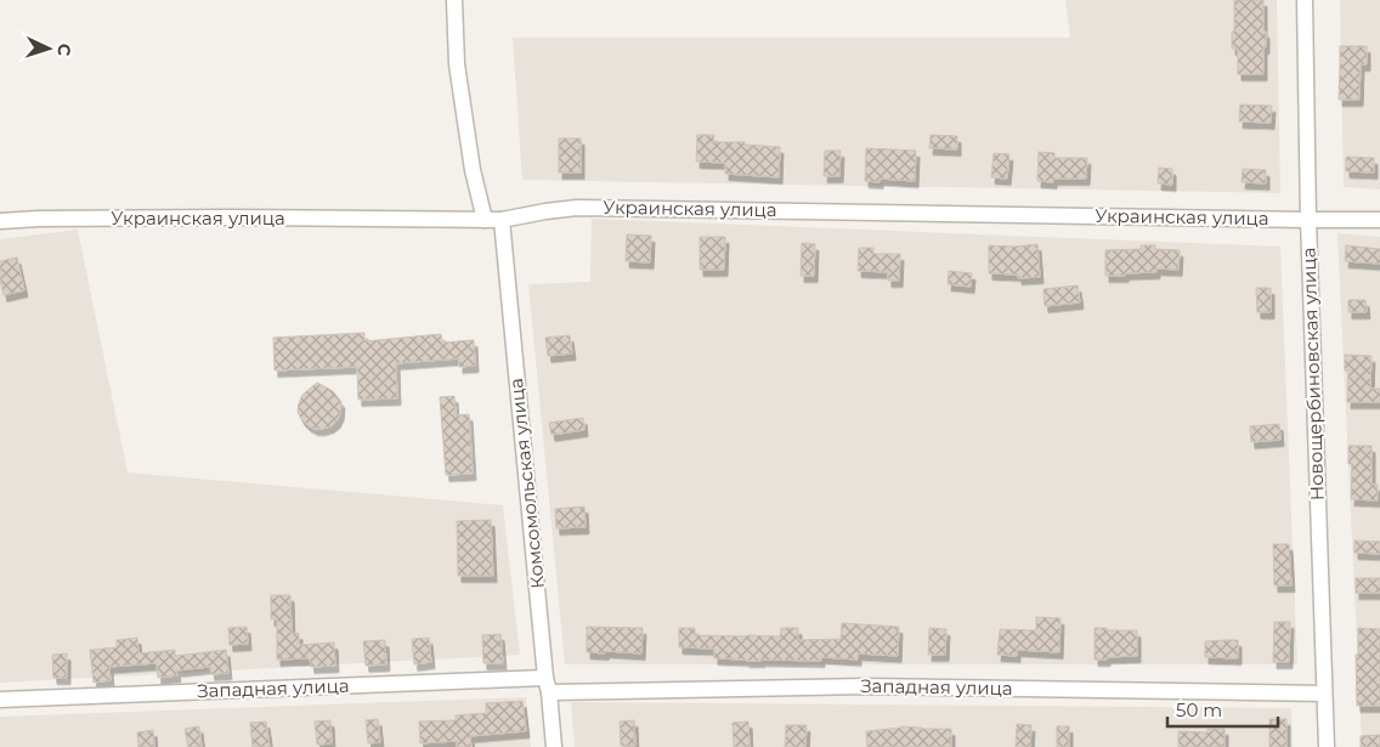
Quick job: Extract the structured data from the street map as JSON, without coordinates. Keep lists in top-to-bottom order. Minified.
{"streets":{"street":["Украинская улица","Новощербиновская улица","Комсомольская улица","Западная улица"]},"crossings":[["Украинская улица","Новощербиновская улица"],["Украинская улица","Комсомольская улица"],["Новощербиновская улица","Западная улица"],["Комсомольская улица","Западная улица"]],"scale_bar":"50 m","north":"right"}
